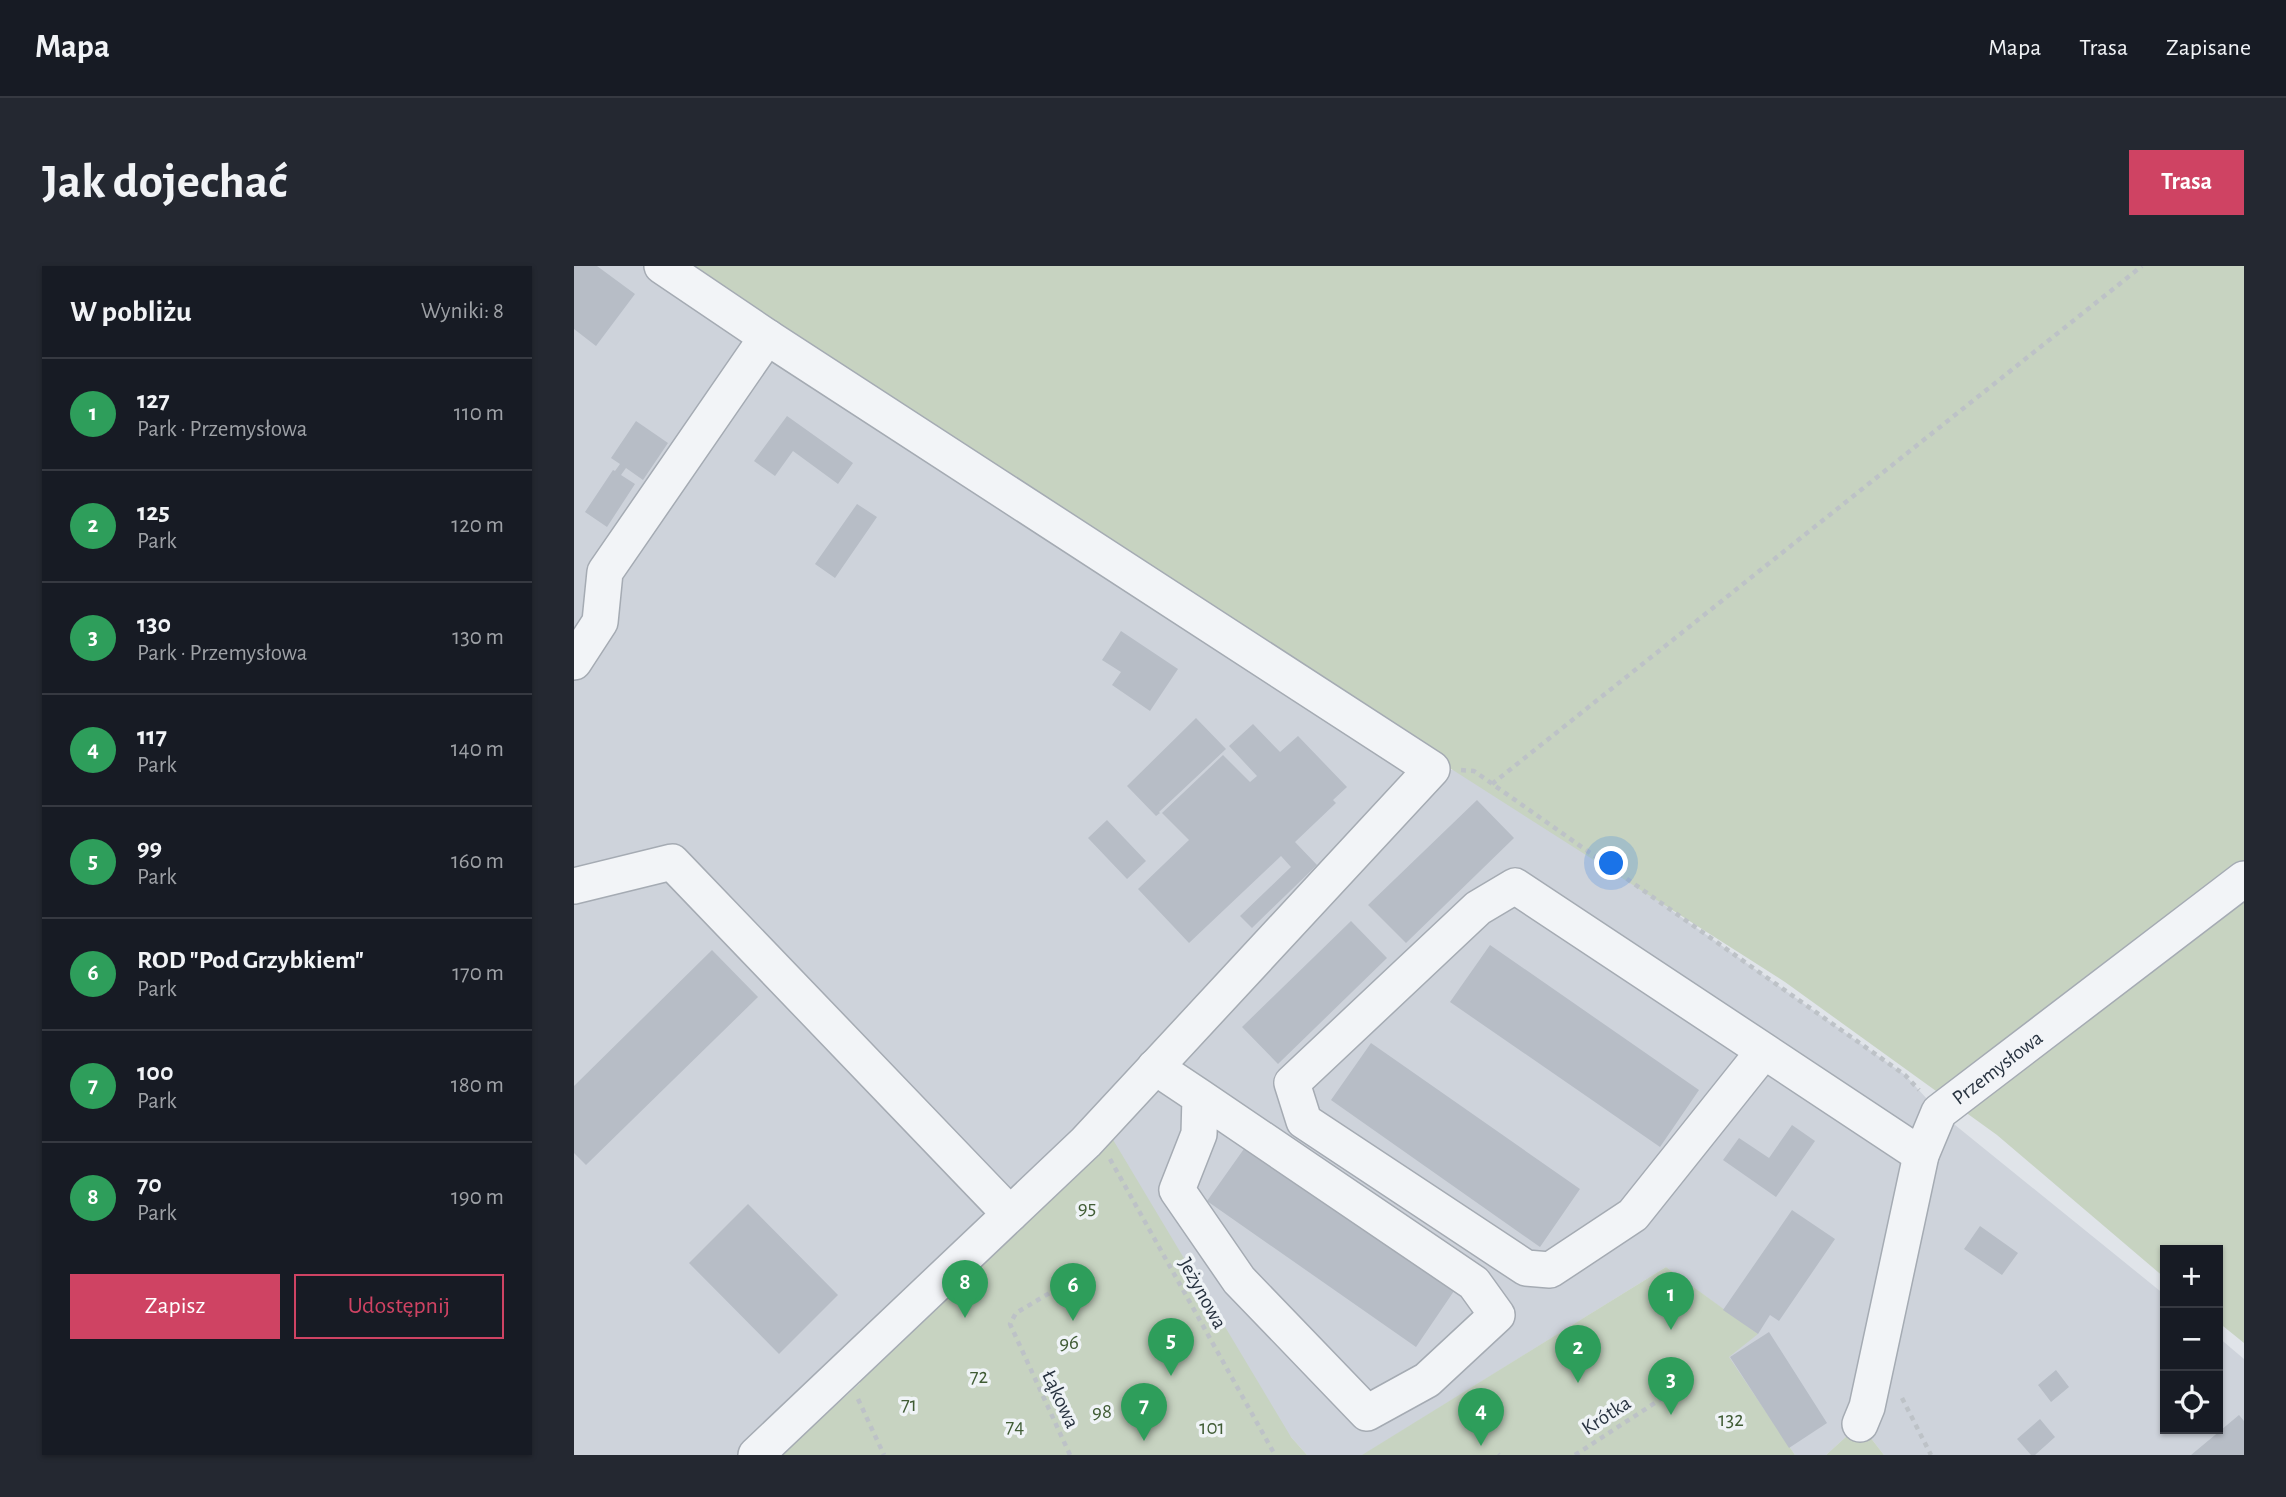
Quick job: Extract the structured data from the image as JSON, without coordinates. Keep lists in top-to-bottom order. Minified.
{"streets":{"street":["Przemysłowa"],"path":["Jeżynowa","Łąkowa","Krótka"]},"parks":["95","96","72","71","98","132","74","101"],"page":{"header":"Mapa","nav":["Mapa","Trasa","Zapisane"],"buttons":["Trasa",["Zapisz","Udostępnij"]],"title":"Jak dojechać","heading":["W pobliżu","Wyniki: 8"],"list":[{"mark":"1","name":"127","note":"Park · Przemysłowa","value":"110 m"},{"mark":"2","name":"125","note":"Park","value":"120 m"},{"mark":"3","name":"130","note":"Park · Przemysłowa","value":"130 m"},{"mark":"4","name":"117","note":"Park","value":"140 m"},{"mark":"5","name":"99","note":"Park","value":"160 m"},{"mark":"6","name":"ROD \"Pod Grzybkiem\"","note":"Park","value":"170 m"},{"mark":"7","name":"100","note":"Park","value":"180 m"},{"mark":"8","name":"70","note":"Park","value":"190 m"}],"map_buttons":["+","−"],"pins":["8","6","1","5","2","3","7","4"]}}
